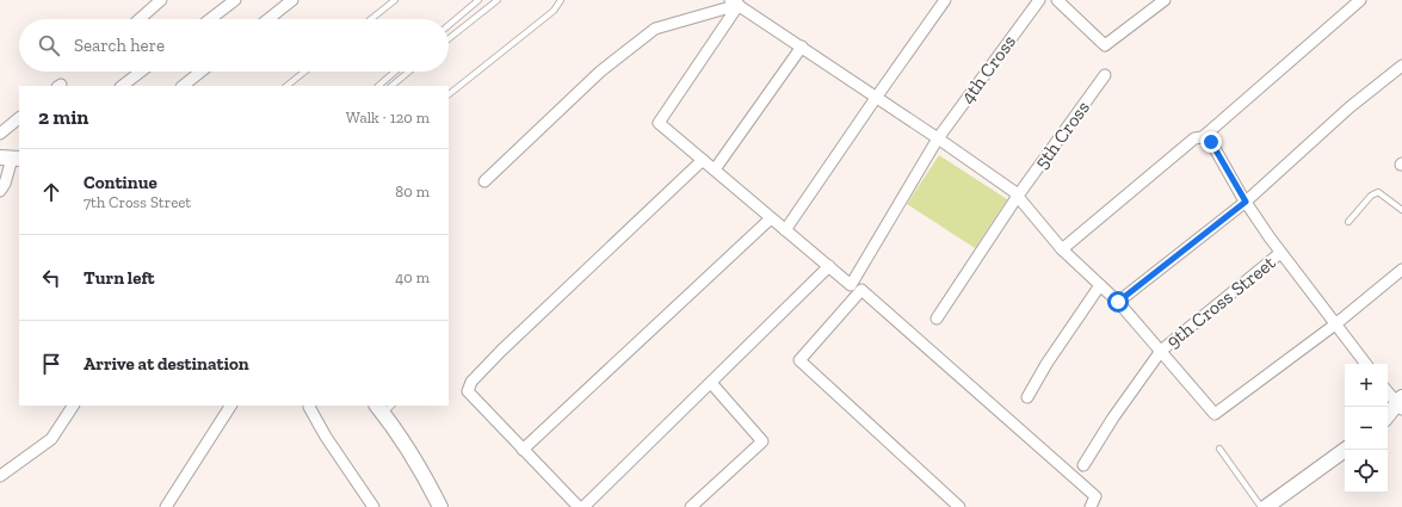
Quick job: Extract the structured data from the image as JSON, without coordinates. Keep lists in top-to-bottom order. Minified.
{"streets":{"street":["4th Cross","5th Cross","9th Cross Street"]},"page":{"search":"Search here","heading":["2 min","Walk · 120 m"],"list":[["Continue","7th Cross Street","80 m"],["Turn left","40 m"],"Arrive at destination"],"map_buttons":["+","−"]}}
